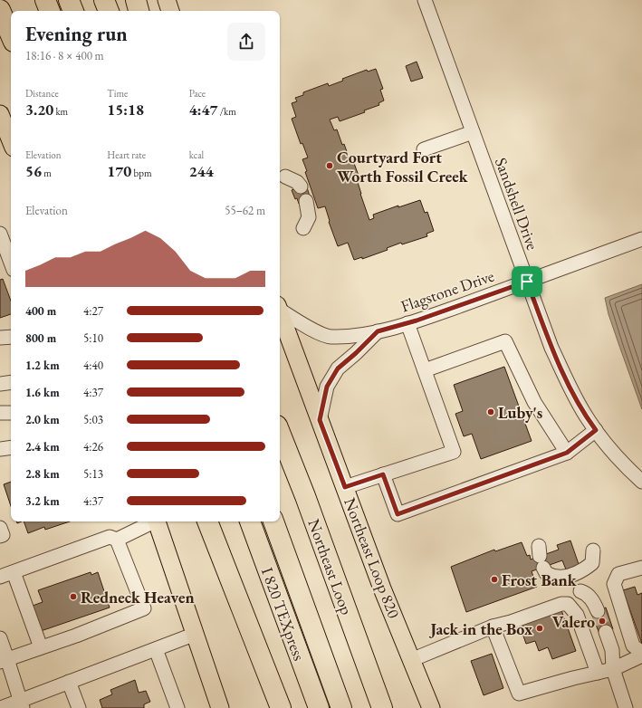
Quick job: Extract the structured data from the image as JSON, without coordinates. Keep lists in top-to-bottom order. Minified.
{"streets":{"highway":["Northeast Loop","I 820 TEXpress"],"main road":["Northeast Loop 820"],"street":["Sandshell Drive","Flagstone Drive"]},"crossings":[["Sandshell Drive","Flagstone Drive"],["Flagstone Drive","Northeast Loop 820"]],"places":["Courtyard Fort Worth Fossil Creek","Luby's","Frost Bank","Redneck Heaven","Valero","Jack in the Box"],"page":{"heading":["Evening run","18:16 · 8 × 400 m"],"stats":[["Distance","3.20 km"],["Time","15:18"],["Pace","4:47 /km"],["Elevation","56 m"],["Heart rate","170 bpm"],["kcal","244"]],"chart":["Elevation","55–62 m"],"list":[{"name":"400 m","note":"4:27"},{"name":"800 m","note":"5:10"},{"name":"1.2 km","note":"4:40"},{"name":"1.6 km","note":"4:37"},{"name":"2.0 km","note":"5:03"},{"name":"2.4 km","note":"4:26"},{"name":"2.8 km","note":"5:13"},{"name":"3.2 km","note":"4:37"}]}}
